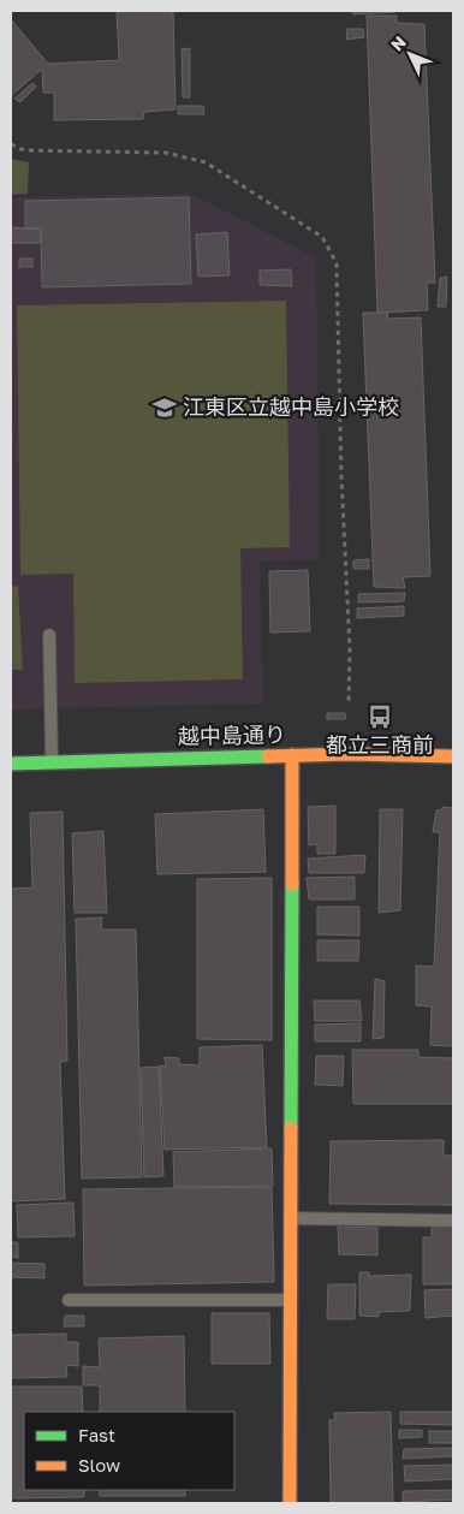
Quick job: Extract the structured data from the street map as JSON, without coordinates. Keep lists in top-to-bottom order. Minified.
{"streets":{"street":["越中島通り"]},"places":{"school or university":["江東区立越中島小学校"],"bus stop":["都立三商前"]},"legend":["Fast","Slow"],"north":"top left"}
